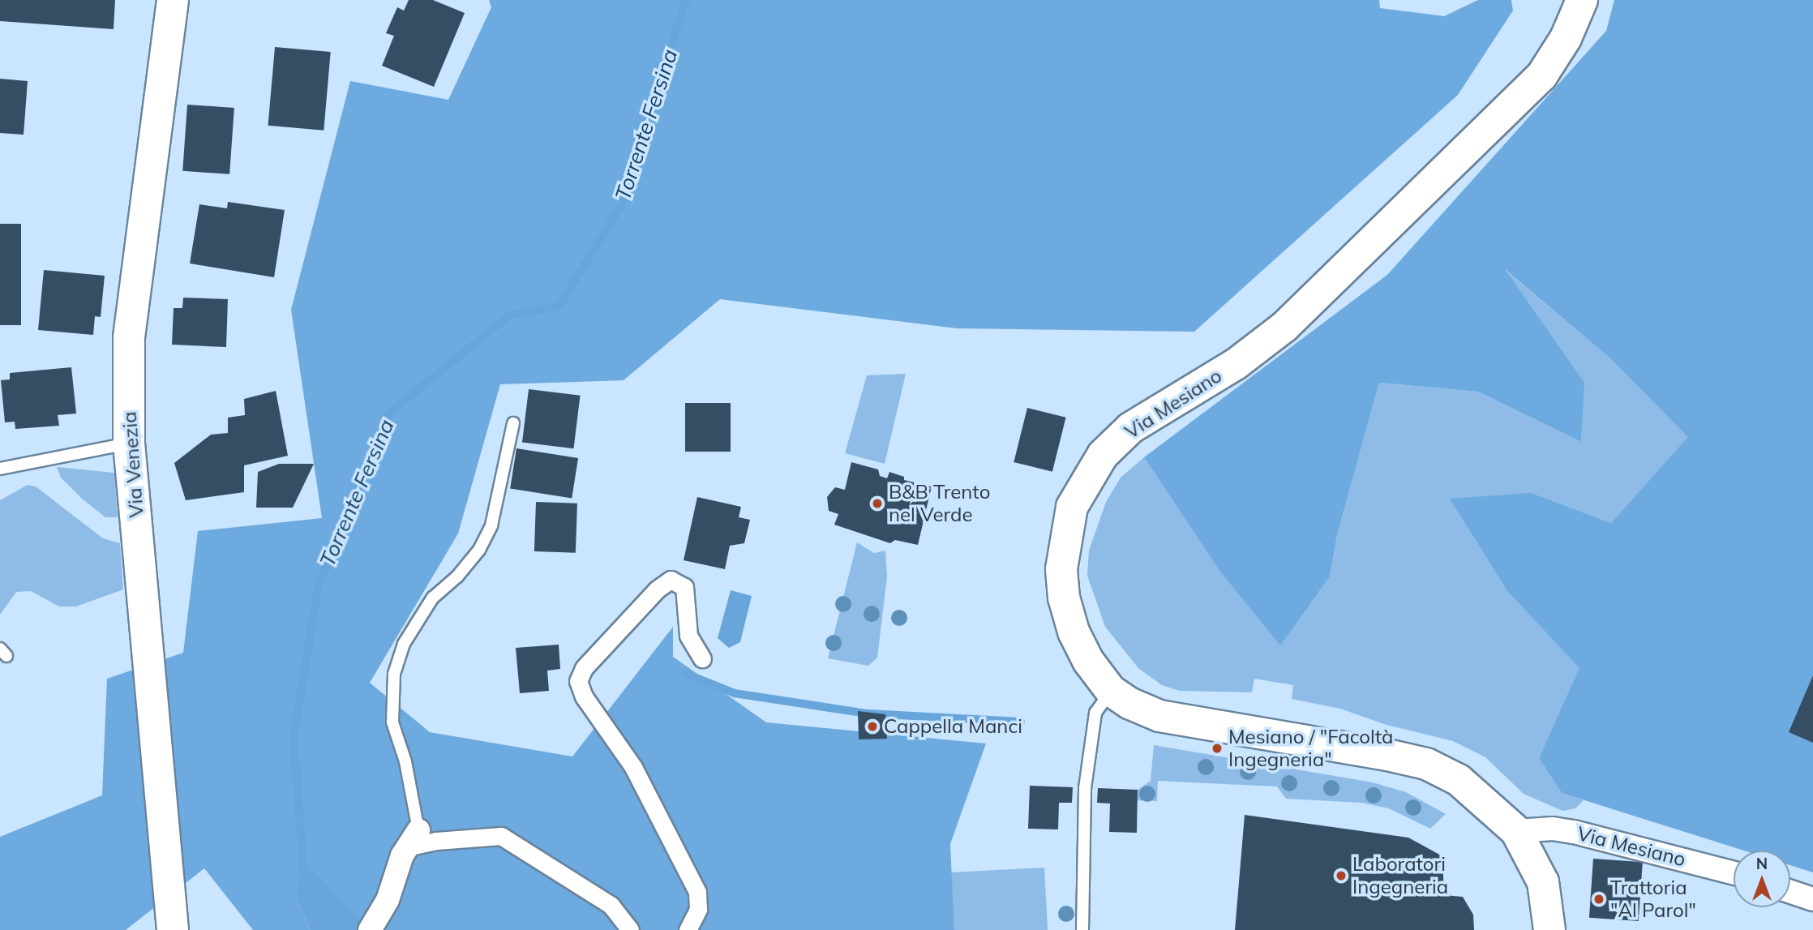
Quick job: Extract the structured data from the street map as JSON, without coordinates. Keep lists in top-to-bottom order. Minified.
{"streets":{"main road":["Via Mesiano","Via Venezia"]},"water":["Torrente Fersina"],"places":["B&B Trento nel Verde","Cappella Manci","Mesiano / \"Facoltà Ingegneria\"","Laboratori Ingegneria","Trattoria \"Al Parol\""],"north":"top"}
